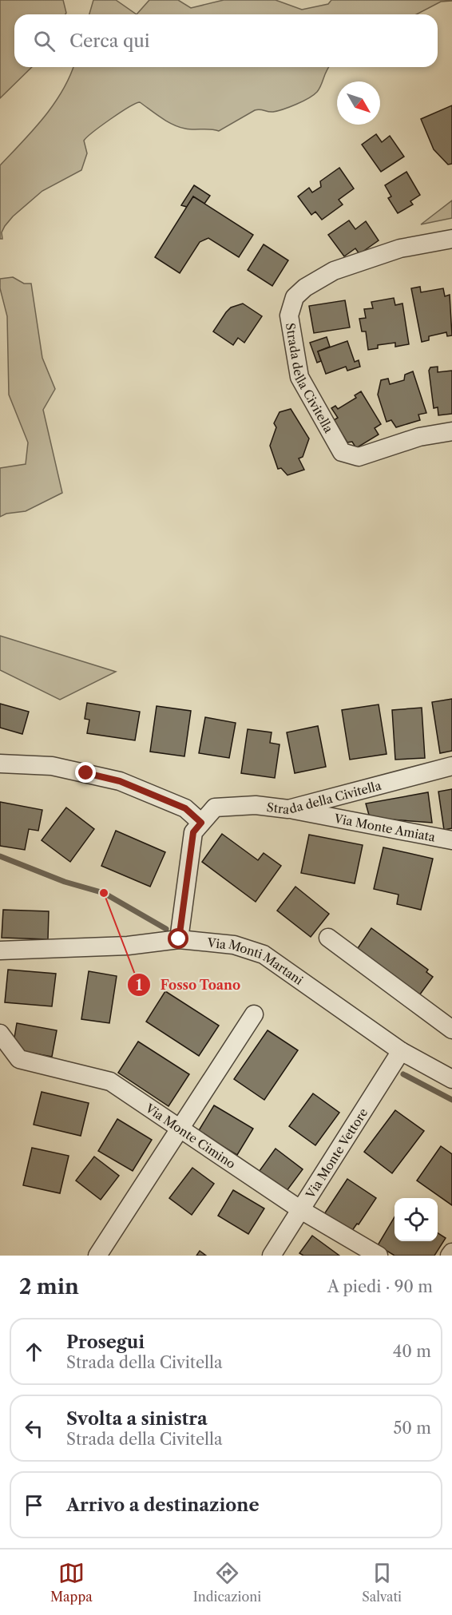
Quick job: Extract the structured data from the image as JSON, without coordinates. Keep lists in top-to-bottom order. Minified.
{"streets":{"street":["Strada della Civitella","Via Monte Amiata","Via Monti Martani","Via Monte Cimino","Via Monte Vettore"]},"crossings":[["Strada della Civitella","Via Monte Amiata"],["Strada della Civitella","Via Monti Martani"],["Via Monti Martani","Via Monte Vettore"],["Via Monte Cimino","Via Monte Vettore"]],"places":["Fosso Toano"],"north":"bottom right","page":{"search":"Cerca qui","heading":["2 min","A piedi · 90 m"],"list":[["Prosegui","Strada della Civitella","40 m"],["Svolta a sinistra","Strada della Civitella","50 m"],"Arrivo a destinazione"],"nav":["Mappa","Indicazioni","Salvati"]}}
